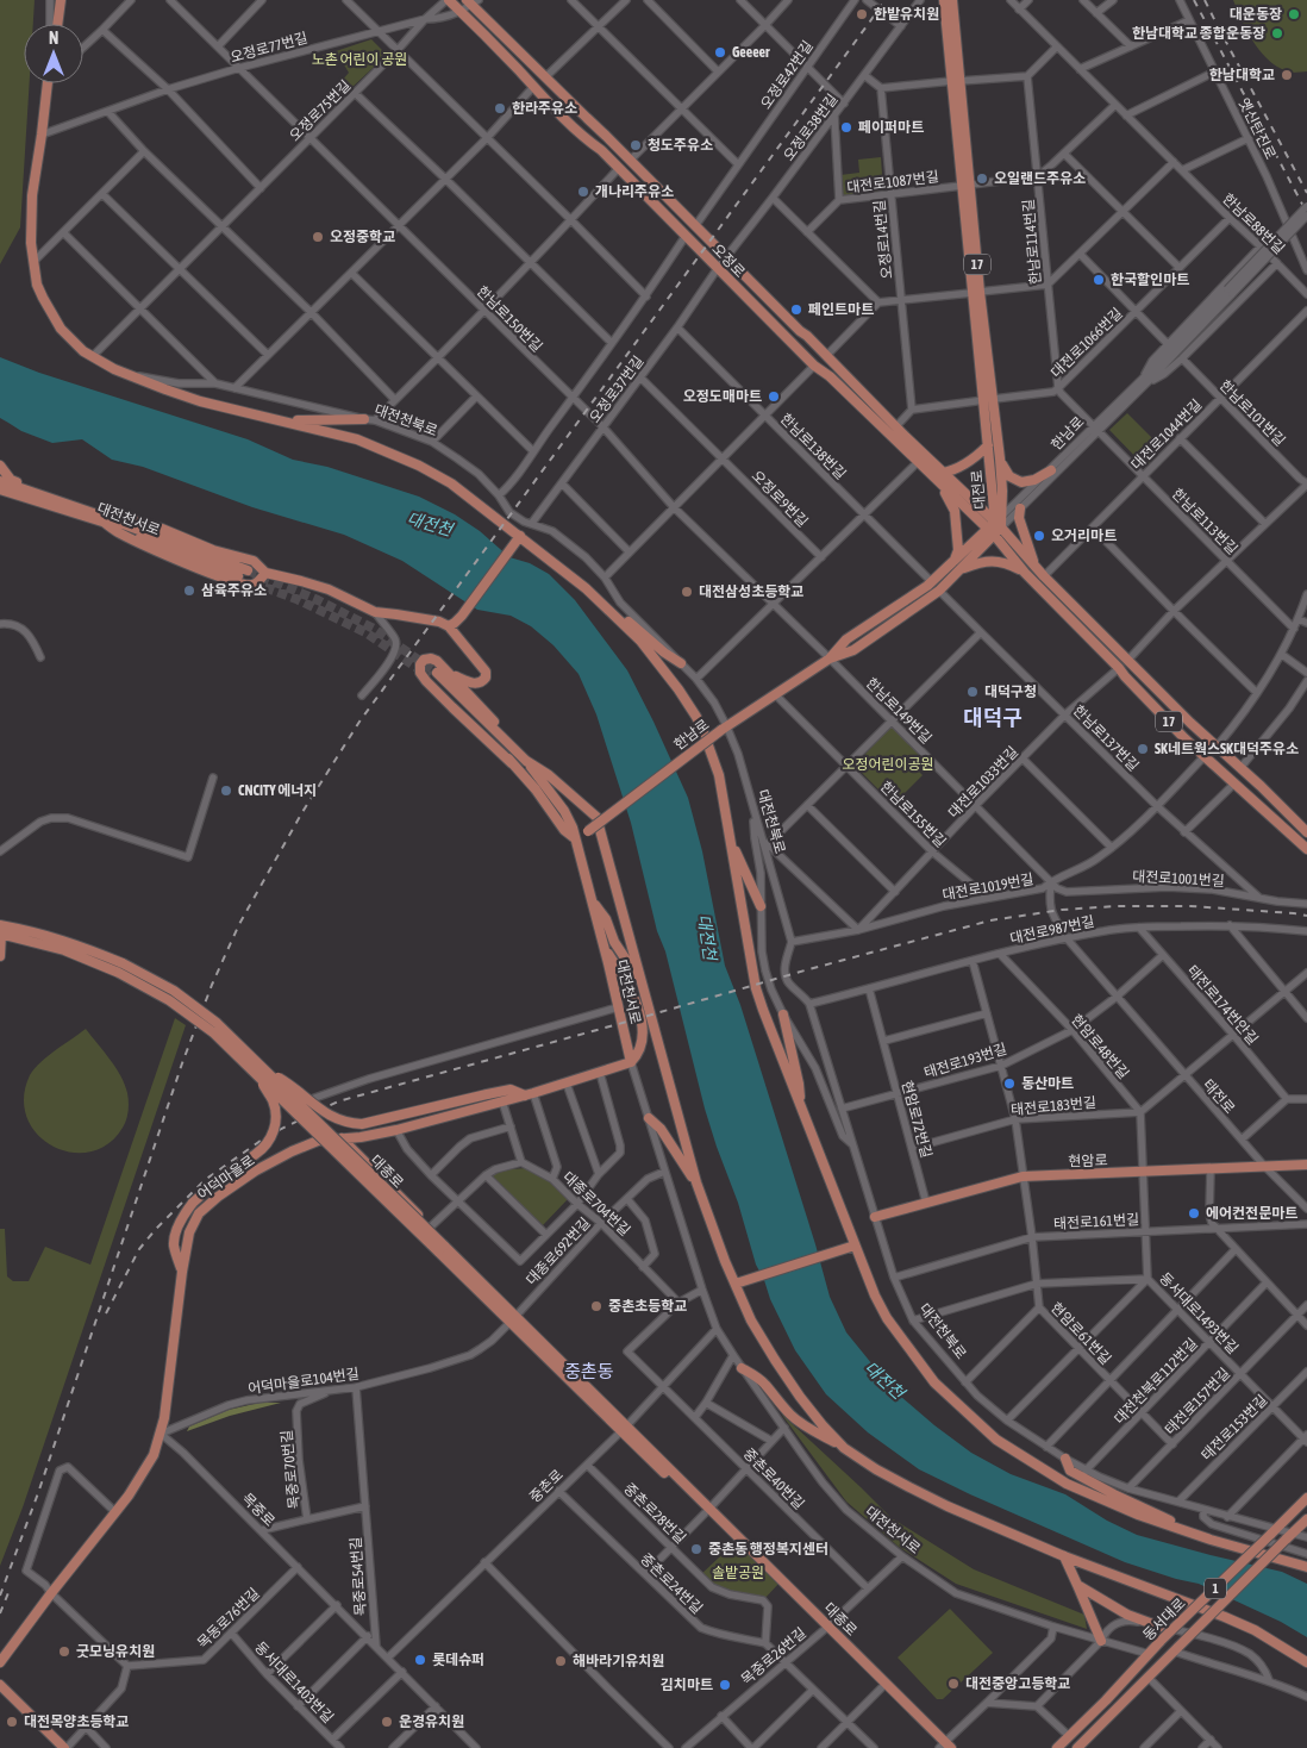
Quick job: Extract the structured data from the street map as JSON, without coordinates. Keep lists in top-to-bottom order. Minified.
{"streets":{"main road":["오정로","17","대전천북로","한남로","대전로","대전천서로","현암로","대종로","어덕마을로","1","동서대로"],"street":["오정로77번길","오정로42번길","오정로75번길","오정로38번길","옛신탄진로","대전로1087번길","한남로88번길","오정로14번길","한남로114번길","한남로150번길","대전로1066번길","오정로37번길","한남로101번길","대전로1044번길","한남로138번길","오정로9번길","한남로113번길","한남로149번길","한남로137번길","대전로1033번길","한남로155번길","대전로1001번길","대전로1019번길","대전로987번길","태전로174번안길","현암로48번길","태전로193번길","태전로","태전로183번길","현암로72번길","대종로704번길","태전로161번길","대종로692번길","동서대로1493번길","현암로61번길","어덕마을로104번길","대전천북로112번길","태전로157번길","태전로153번길","목중로70번길","중촌로40번길","중촌로","목중로","중촌로28번길","목중로54번길","중촌로24번길","목동로76번길","목중로26번길","동서대로1403번길"]},"crossings":[["오정로77번길","오정로75번길"],["오정로77번길","오정로"],["오정로77번길","한남로150번길"],["오정로77번길","대전천북로"],["오정로42번길","오정로"],["오정로75번길","오정로"],["오정로75번길","한남로150번길"],["오정로75번길","대전천북로"],["오정로38번길","대전로1087번길"],["오정로38번길","오정로"],["오정로38번길","오정로37번길"],["대전로1087번길","오정로14번길"],["대전로1087번길","한남로114번길"],["대전로1087번길","대전로"],["한남로88번길","대전로1066번길"],["한남로114번길","대전로1066번길"],["오정로","17"],["오정로","오정로37번길"],["오정로","한남로"],["오정로","대전로"],["17","한남로"],["17","대전로1033번길"],["17","대전로1019번길"],["한남로150번길","오정로37번길"],["한남로150번길","한남로"],["한남로150번길","한남로149번길"],["대전로1066번길","대전로"],["오정로37번길","대전천북로"],["오정로37번길","한남로138번길"],["오정로37번길","오정로9번길"],["한남로101번길","대전로1044번길"],["대전천북로","한남로"],["대전천북로","대전로1019번길"],["대전천북로","대전로987번길"],["대전천북로","태전로193번길"],["대전천북로","현암로"],["대전천북로","태전로161번길"],["대전천북로","대전천북로112번길"],["대전천북로","태전로157번길"],["대전천북로","태전로153번길"],["대전천북로","동서대로"],["한남로","한남로138번길"],["한남로","대전로"],["한남로","대전천서로"],["한남로","한남로113번길"],["한남로","한남로149번길"],["한남로","한남로137번길"],["한남로","한남로155번길"],["대전로1044번길","한남로113번길"],["대전천서로","어덕마을로"],["대전천서로","대종로692번길"],["대전천서로","중촌로"],["대전천서로","동서대로"],["대전천서로","목중로26번길"],["한남로149번길","대전로1033번길"],["한남로149번길","대전로1001번길"],["한남로149번길","대전로1019번길"],["한남로149번길","태전로"],["한남로137번길","대전로1033번길"],["한남로137번길","대전로1001번길"],["한남로137번길","대전로1019번길"],["대전로1033번길","한남로155번길"],["대전로1033번길","대전로1019번길"],["한남로155번길","대전로1019번길"],["대전로1001번길","대전로1019번길"],["대전로1001번길","태전로"],["대전로1019번길","태전로"],["대전로987번길","태전로174번안길"],["대전로987번길","현암로48번길"],["대전로987번길","태전로"],["대전로987번길","현암로72번길"],["대전로987번길","현암로61번길"],["현암로48번길","태전로193번길"],["현암로48번길","태전로183번길"],["태전로193번길","태전로"],["태전로193번길","현암로72번길"],["태전로193번길","현암로61번길"],["태전로","현암로"],["태전로183번길","현암로72번길"],["태전로183번길","현암로61번길"],["현암로72번길","현암로"],["현암로","동서대로1493번길"],["현암로","현암로61번길"],["대종로","대종로692번길"],["대종로","어덕마을로104번길"],["대종로","중촌로"],["대종로","목중로26번길"],["어덕마을로","어덕마을로104번길"],["어덕마을로","목중로"],["대종로704번길","대종로692번길"],["대종로704번길","중촌로40번길"],["태전로161번길","동서대로1493번길"],["태전로161번길","현암로61번길"],["대종로692번길","어덕마을로104번길"],["동서대로1493번길","대전천북로112번길"],["동서대로1493번길","태전로157번길"],["동서대로1493번길","태전로153번길"],["현암로61번길","대전천북로112번길"],["현암로61번길","태전로157번길"],["어덕마을로104번길","목중로70번길"],["어덕마을로104번길","목중로"],["어덕마을로104번길","목중로54번길"],["목중로70번길","목중로"],["중촌로40번길","중촌로"],["중촌로40번길","목중로26번길"],["중촌로","목중로"],["중촌로","중촌로28번길"],["중촌로","중촌로24번길"],["목중로","목중로54번길"],["목중로","목동로76번길"],["중촌로28번길","중촌로24번길"],["목동로76번길","동서대로1403번길"]],"districts":["대덕구","중촌동"],"water":["대전천"],"parks":["노촌 어린이 공원","오정어린이공원","솔밭공원"],"places":["한밭유치원","대운동장","한남대학교 종합운동장","Geeeer","한남대학교","한라주유소","페이퍼마트","청도주유소","오일랜드주유소","개나리주유소","오정중학교","한국할인마트","페인트마트","오정도매마트","오거리마트","삼육주유소","대전삼성초등학교","대덕구청","SK네트웍스SK대덕주유소","CNCITY 에너지","동산마트","에어컨전문마트","중촌초등학교","중촌동 행정복지센터","굿모닝유치원","롯데슈퍼","해바라기유치원","대전중앙고등학교","김치마트","대전목양초등학교","운경유치원"],"north":"top"}
